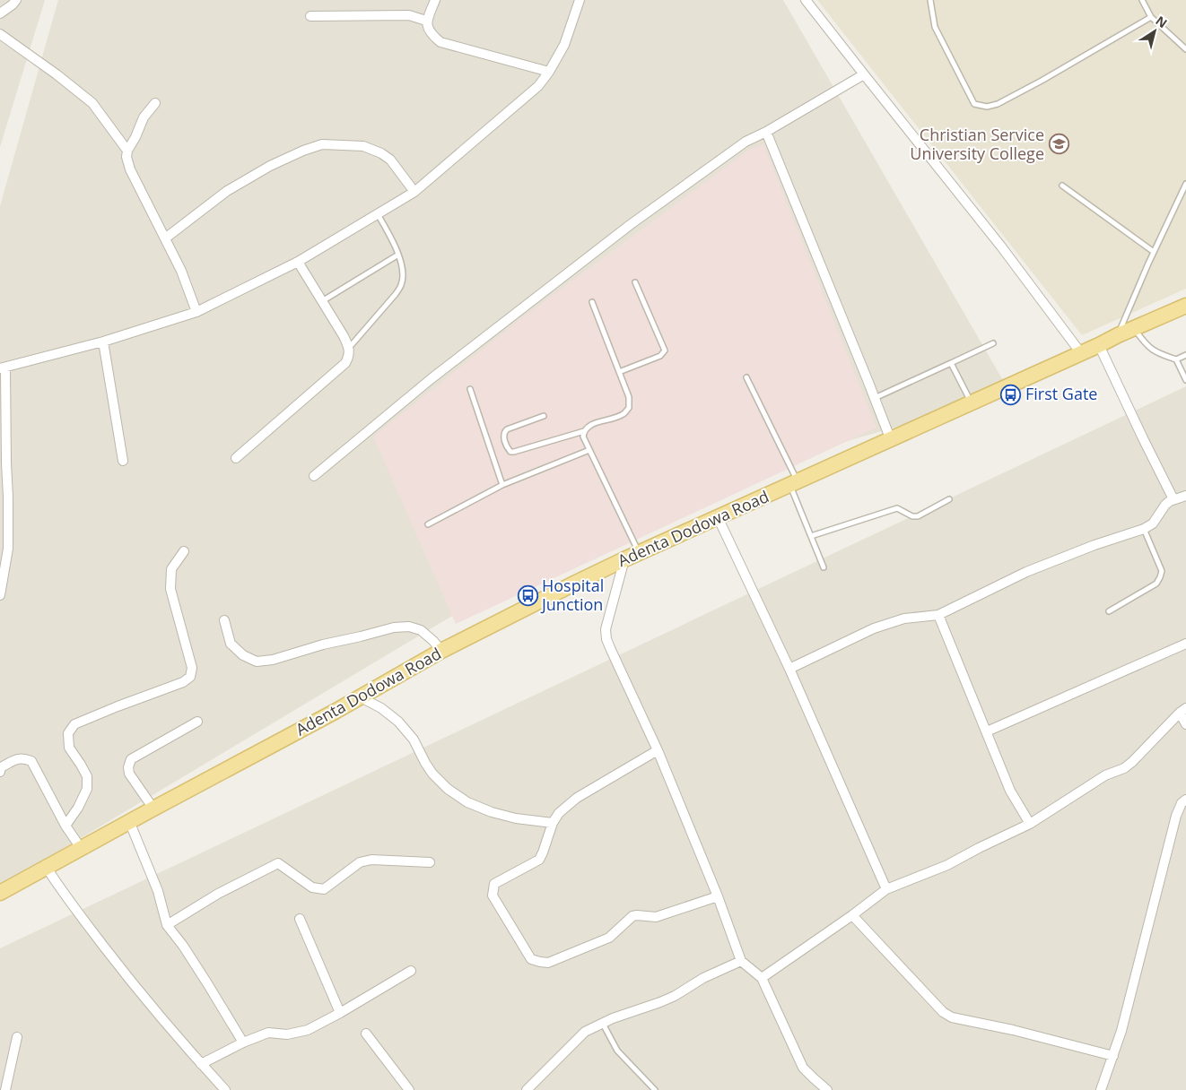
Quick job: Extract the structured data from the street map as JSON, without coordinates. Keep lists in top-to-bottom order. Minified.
{"streets":{"main road":["Adenta Dodowa Road"]},"places":{"school or university":["Christian Service University College"],"bus stop":["First Gate","Hospital Junction"]},"north":"top right"}
